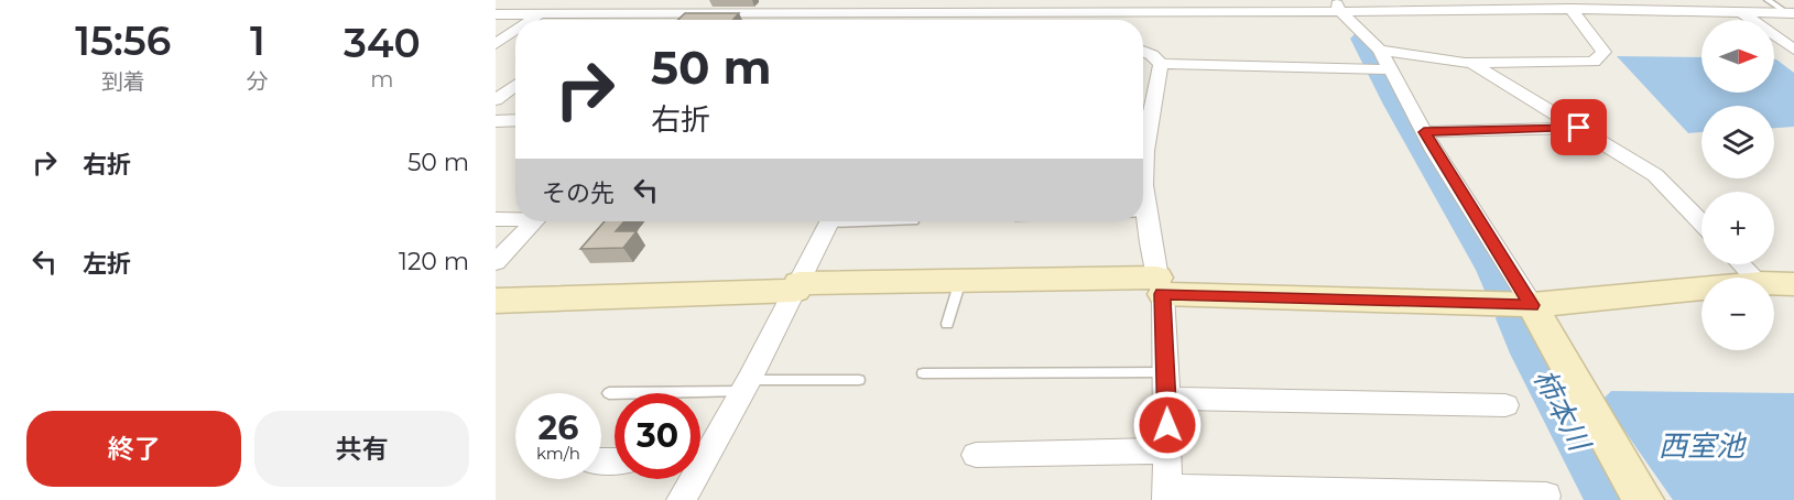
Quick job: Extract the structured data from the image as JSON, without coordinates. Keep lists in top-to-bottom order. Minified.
{"water":["柿本川","西室池"],"north":"right","page":{"eta":["15:56","到着","1","分","340","m"],"map_buttons":["+","−"],"turn":["50 m","右折"],"list":[{"name":"右折","value":"50 m"},{"name":"左折","value":"120 m"}],"then":"その先","speed":"26 km/h","limit":"30","buttons":["終了","共有"]}}
